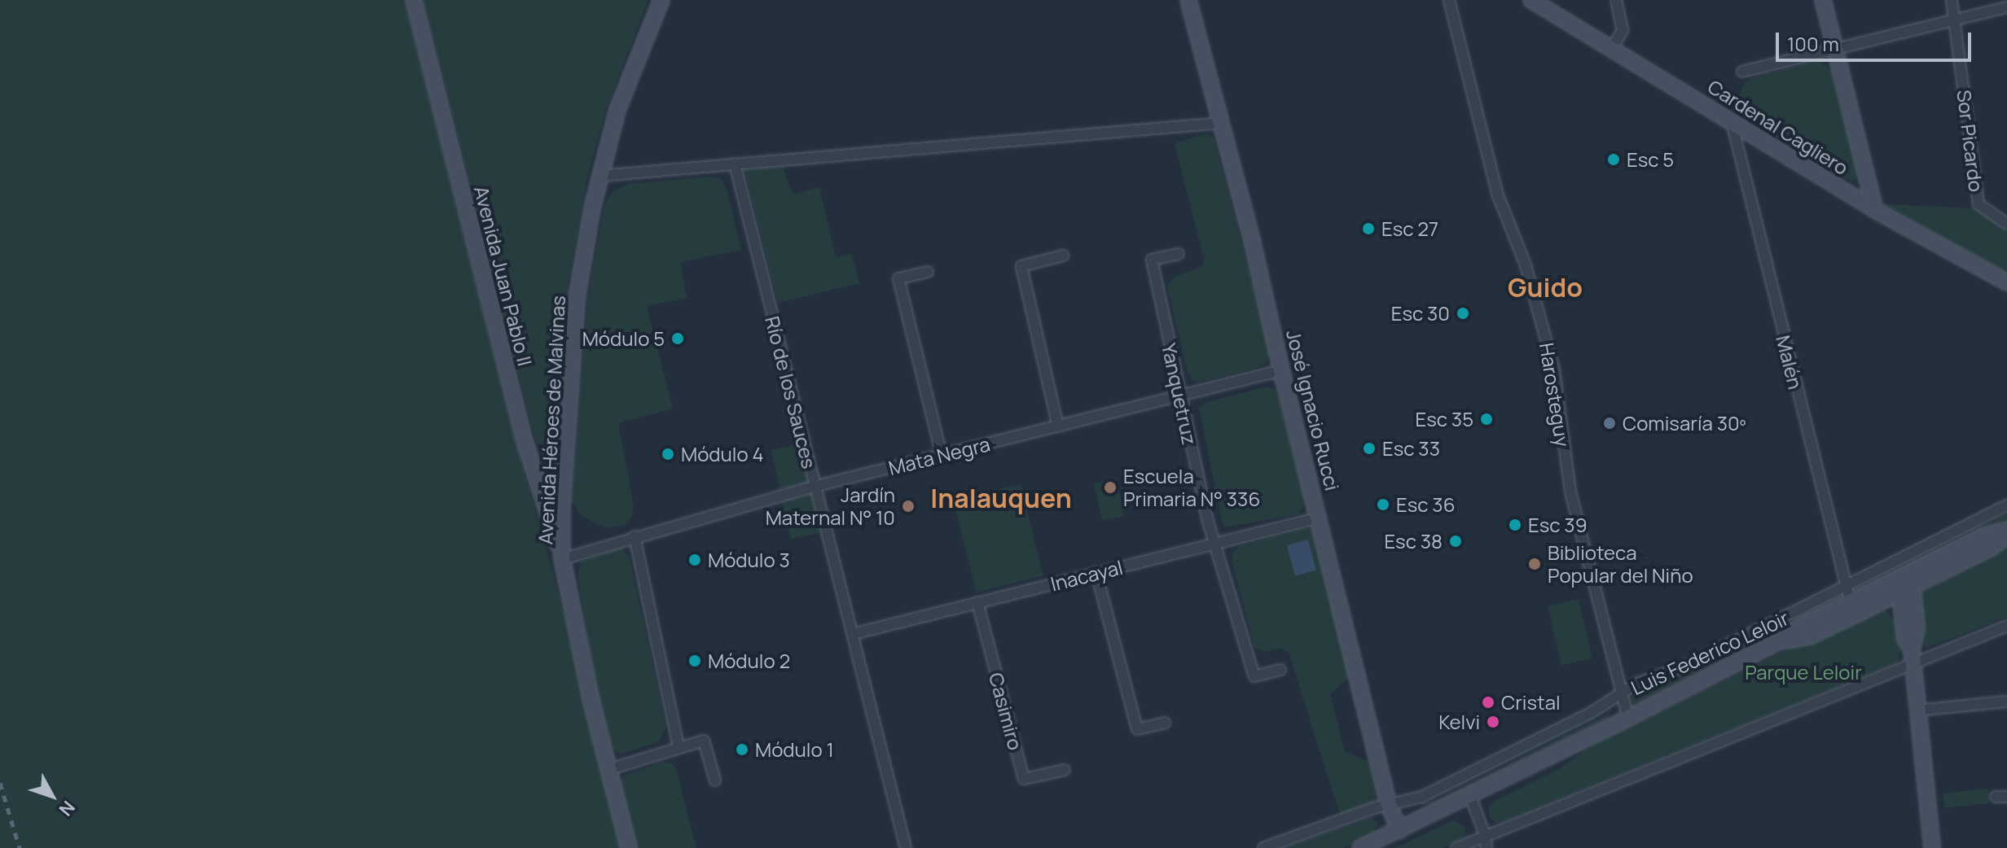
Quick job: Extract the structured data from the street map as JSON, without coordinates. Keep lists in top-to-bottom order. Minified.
{"streets":{"main road":["Cardenal Cagliero","Avenida Juan Pablo II","José Ignacio Rucci","Avenida Héroes de Malvinas"],"street":["Sor Picardo","Malén","Río de los Sauces","Yanquetruz","Harosteguy","Mata Negra","Inacayal","Luis Federico Leloir","Casimiro"]},"crossings":[["Cardenal Cagliero","Malén"],["Avenida Juan Pablo II","Avenida Héroes de Malvinas"],["Avenida Juan Pablo II","Mata Negra"],["Malén","Luis Federico Leloir"],["Río de los Sauces","Mata Negra"],["Río de los Sauces","Inacayal"],["Yanquetruz","Mata Negra"],["Yanquetruz","Inacayal"],["Harosteguy","Luis Federico Leloir"],["José Ignacio Rucci","Mata Negra"],["José Ignacio Rucci","Inacayal"],["José Ignacio Rucci","Luis Federico Leloir"],["Avenida Héroes de Malvinas","Mata Negra"],["Inacayal","Casimiro"]],"districts":["Guido","Inalauquen"],"parks":["Parque Leloir"],"places":["Esc 5","Esc 27","Esc 30","Módulo 5","Esc 35","Comisaría 30º","Esc 33","Módulo 4","Escuela Primaria N° 336","Esc 36","Jardín Maternal N° 10","Esc 39","Esc 38","Módulo 3","Biblioteca Popular del Niño","Módulo 2","Cristal","Kelvi","Módulo 1"],"scale_bar":"100 m","north":"bottom right"}
